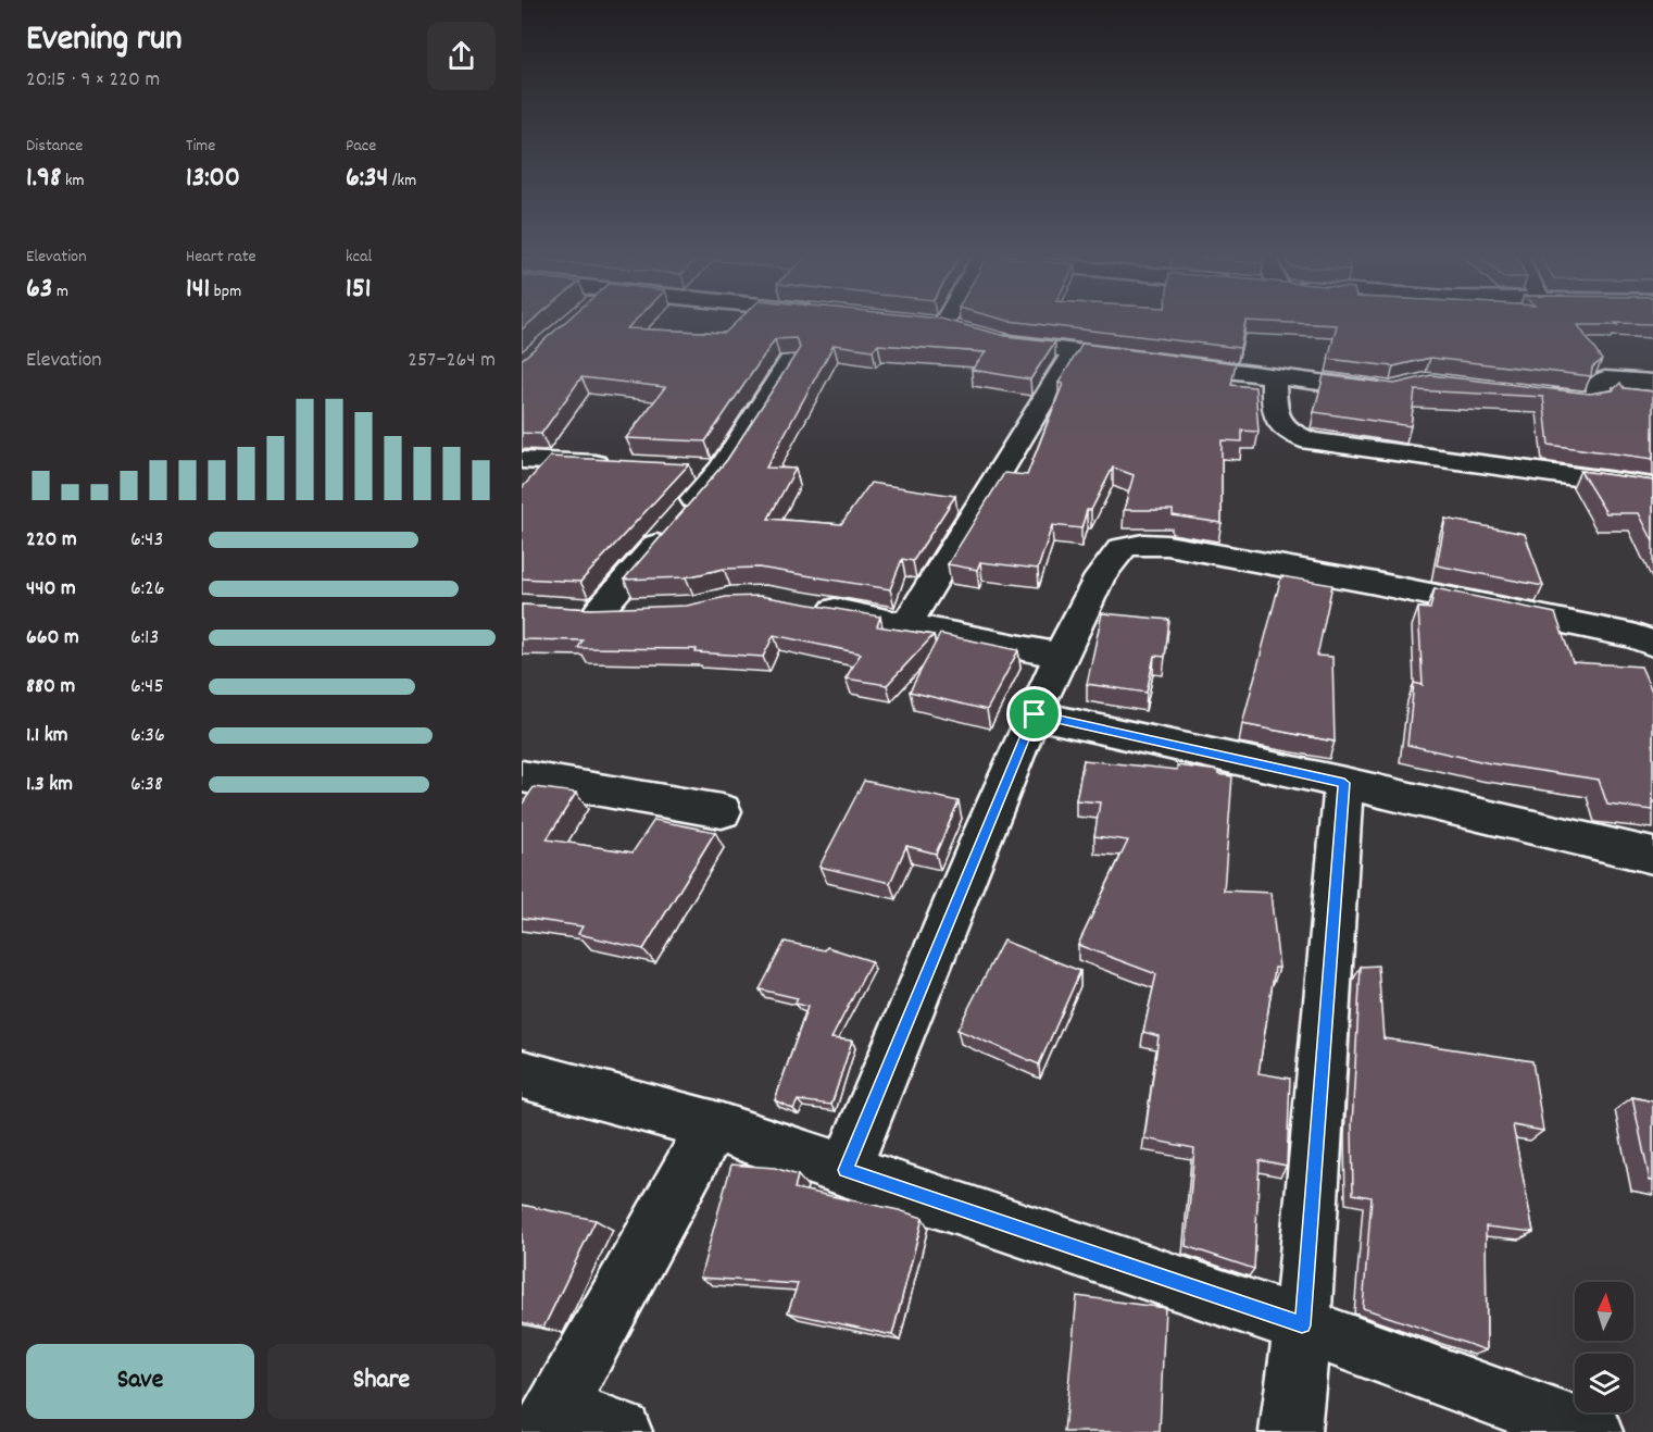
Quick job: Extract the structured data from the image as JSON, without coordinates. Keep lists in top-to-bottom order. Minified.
{"north":"top","page":{"heading":["Evening run","20:15 · 9 × 220 m"],"stats":[["Distance","1.98 km"],["Time","13:00"],["Pace","6:34 /km"],["Elevation","63 m"],["Heart rate","141 bpm"],["kcal","151"]],"chart":["Elevation","257–264 m"],"list":[{"name":"220 m","note":"6:43"},{"name":"440 m","note":"6:26"},{"name":"660 m","note":"6:13"},{"name":"880 m","note":"6:45"},{"name":"1.1 km","note":"6:36"},{"name":"1.3 km","note":"6:38"}],"buttons":["Save","Share"]}}
